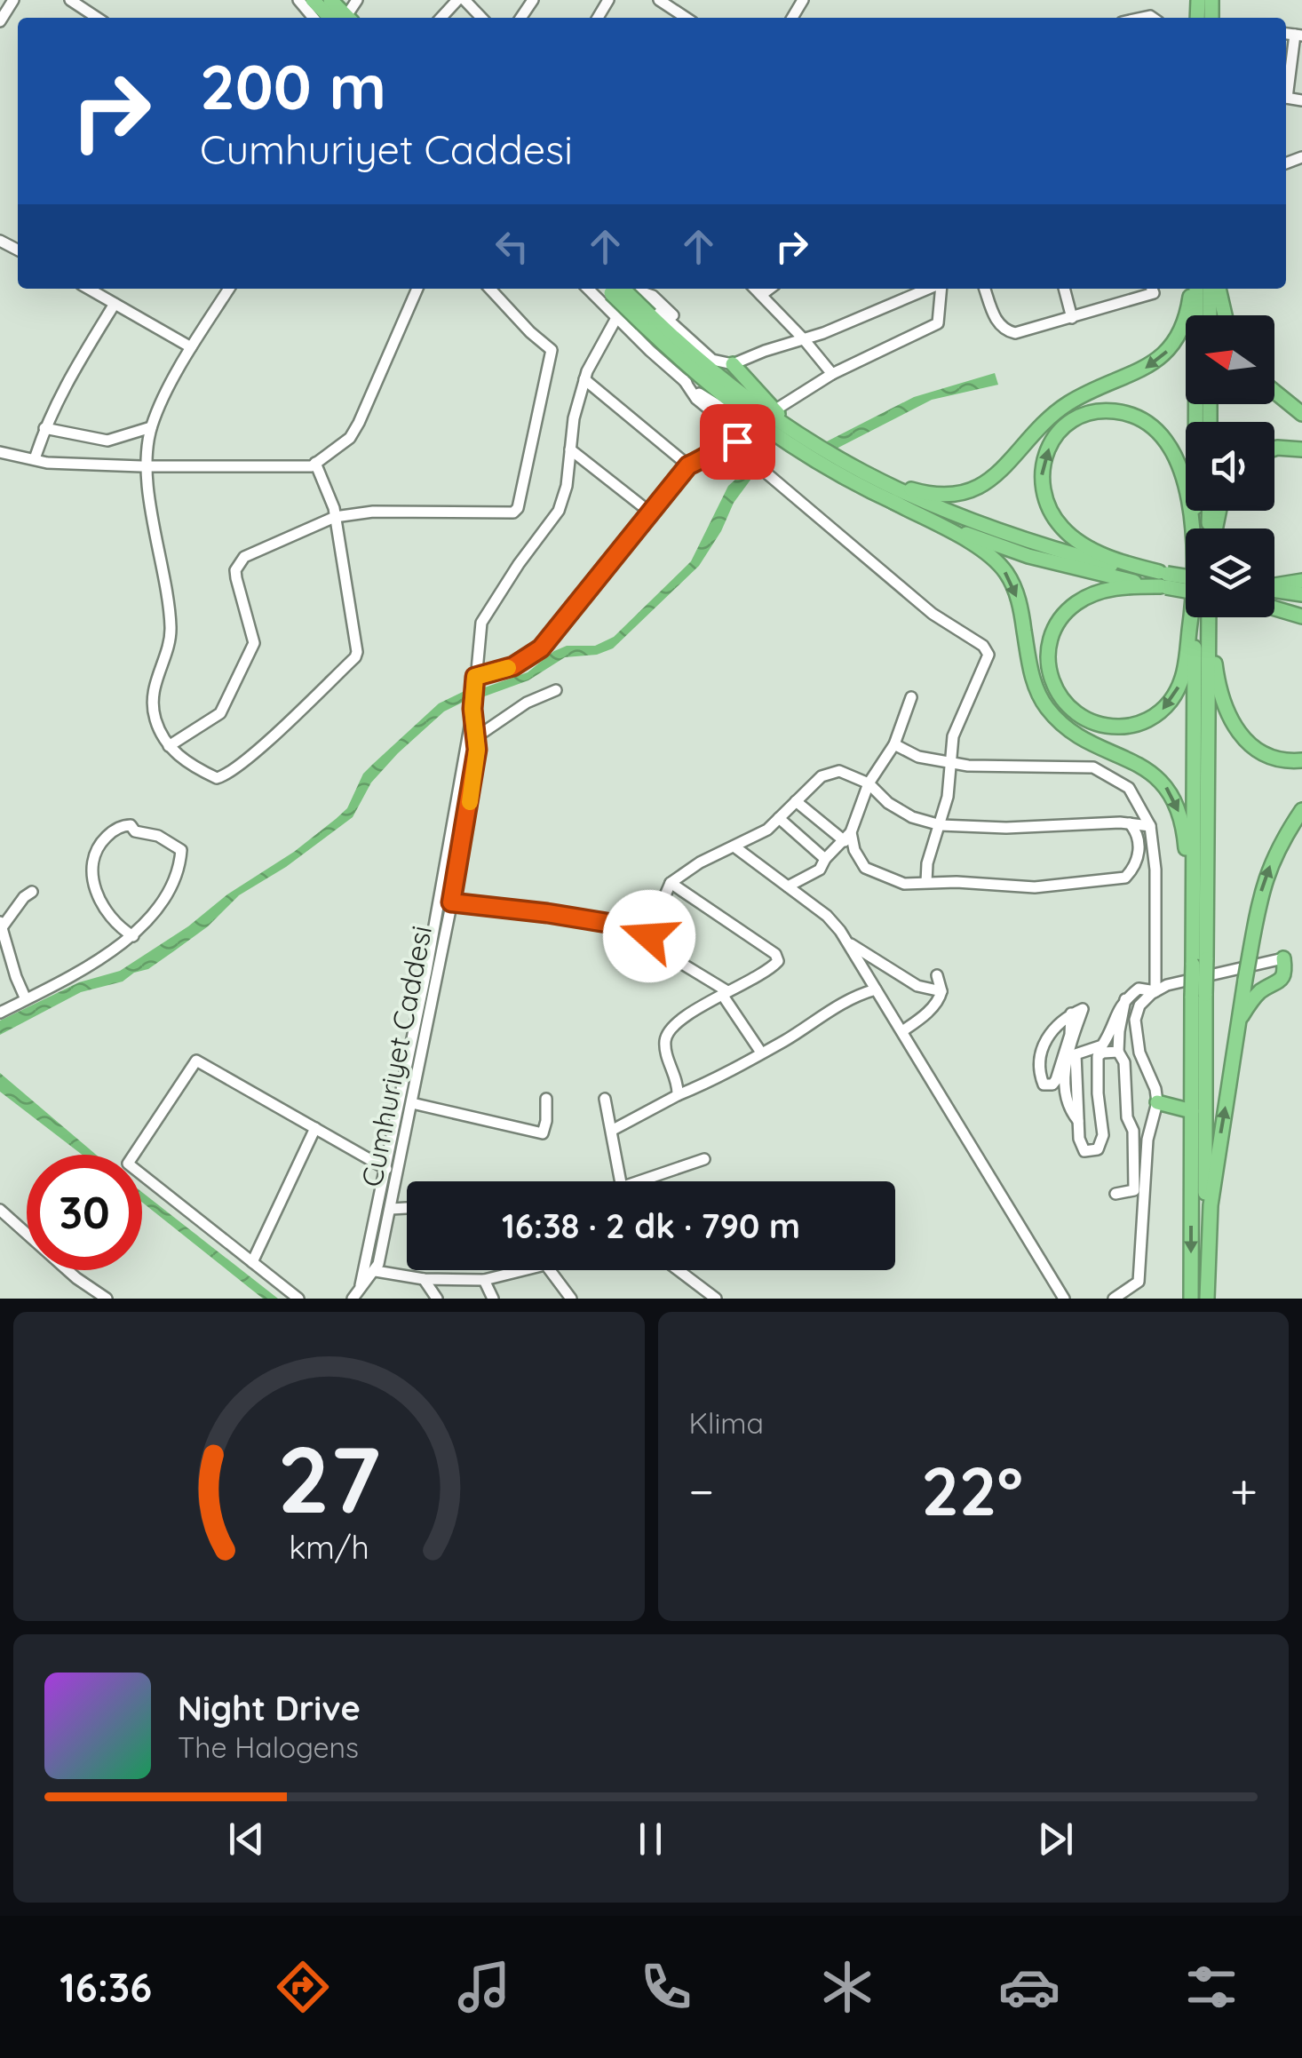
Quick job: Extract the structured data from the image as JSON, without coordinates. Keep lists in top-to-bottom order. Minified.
{"streets":{"street":["Cumhuriyet Caddesi"]},"north":"left","page":{"turn":["200 m","Cumhuriyet Caddesi"],"limit":"30","trip":"16:38 · 2 dk · 790 m","tile":"Klima","heat":["−","22°","+"],"song":["Night Drive","The Halogens"],"tabs":"16:36","gauge":["27","km/h"]}}
